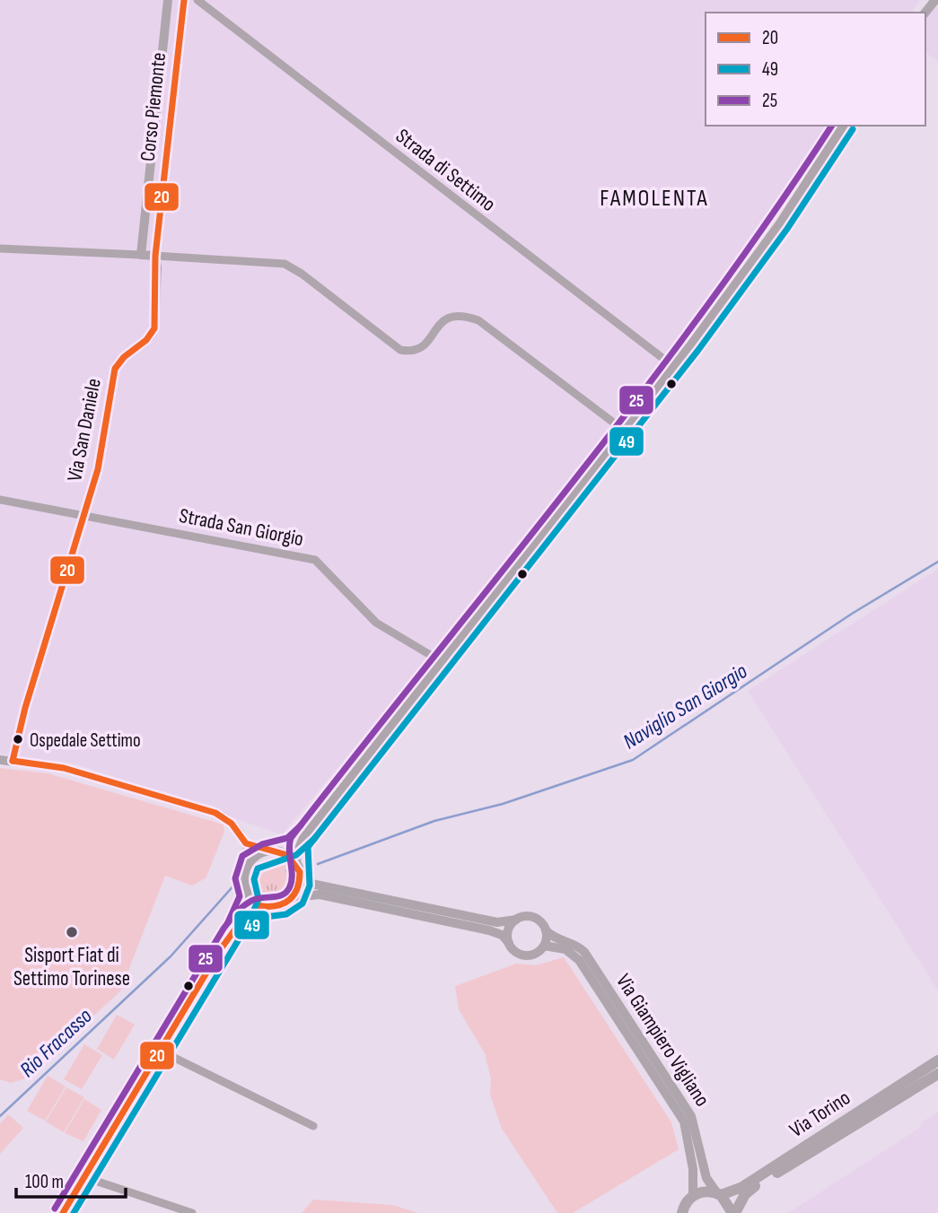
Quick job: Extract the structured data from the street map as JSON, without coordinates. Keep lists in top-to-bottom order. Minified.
{"streets":{"main road":["Via Torino"],"street":["Corso Piemonte","Strada di Settimo","Via San Daniele","Strada San Giorgio","Via Giampiero Vigliano"]},"crossings":[["Corso Piemonte","Via San Daniele"],["Via San Daniele","Strada San Giorgio"],["Via Giampiero Vigliano","Via Torino"]],"districts":["FAMOLENTA"],"water":["Naviglio San Giorgio","Rio Fracasso"],"places":["Ospedale Settimo","Sisport Fiat di Settimo Torinese"],"lines":["transit line 20","transit line 25","transit line 49"],"legend":["20","49","25"],"scale_bar":"100 m"}
